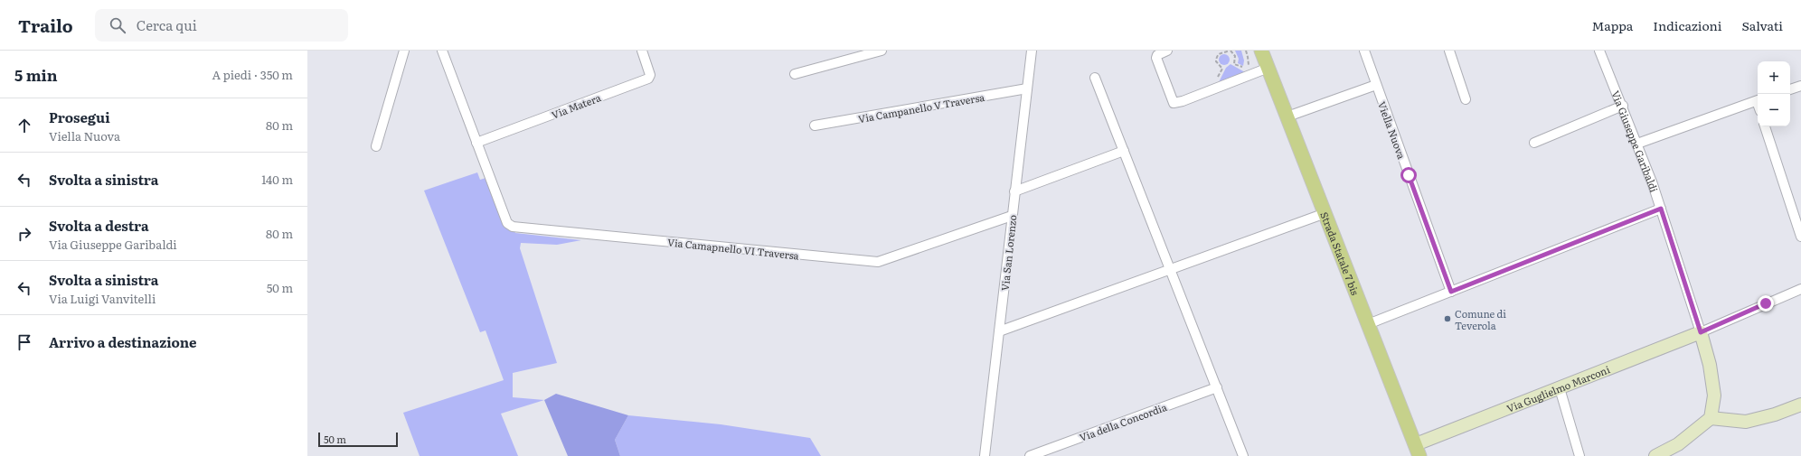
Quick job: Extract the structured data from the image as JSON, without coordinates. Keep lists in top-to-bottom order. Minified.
{"streets":{"main road":["Strada Statale 7 bis"],"street":["Via Matera","Via Campanello V Traversa","Viella Nuova","Via Giuseppe Garibaldi","Via Camapnello VI Traversa","Via San Lorenzo","Via Guglielmo Marconi","Via della Concordia"]},"crossings":[["Via Matera","Via Camapnello VI Traversa"],["Via Campanello V Traversa","Via San Lorenzo"],["Via Giuseppe Garibaldi","Via Guglielmo Marconi"],["Via Camapnello VI Traversa","Via San Lorenzo"],["Strada Statale 7 bis","Via Guglielmo Marconi"]],"places":["Comune di Teverola"],"scale_bar":"50 m","page":{"header":"Trailo","search":"Cerca qui","nav":["Mappa","Indicazioni","Salvati"],"heading":["5 min","A piedi · 350 m"],"map_buttons":["+","−"],"list":[["Prosegui","Viella Nuova","80 m"],["Svolta a sinistra","140 m"],["Svolta a destra","Via Giuseppe Garibaldi","80 m"],["Svolta a sinistra","Via Luigi Vanvitelli","50 m"],"Arrivo a destinazione"],"scale":"50 m"}}
